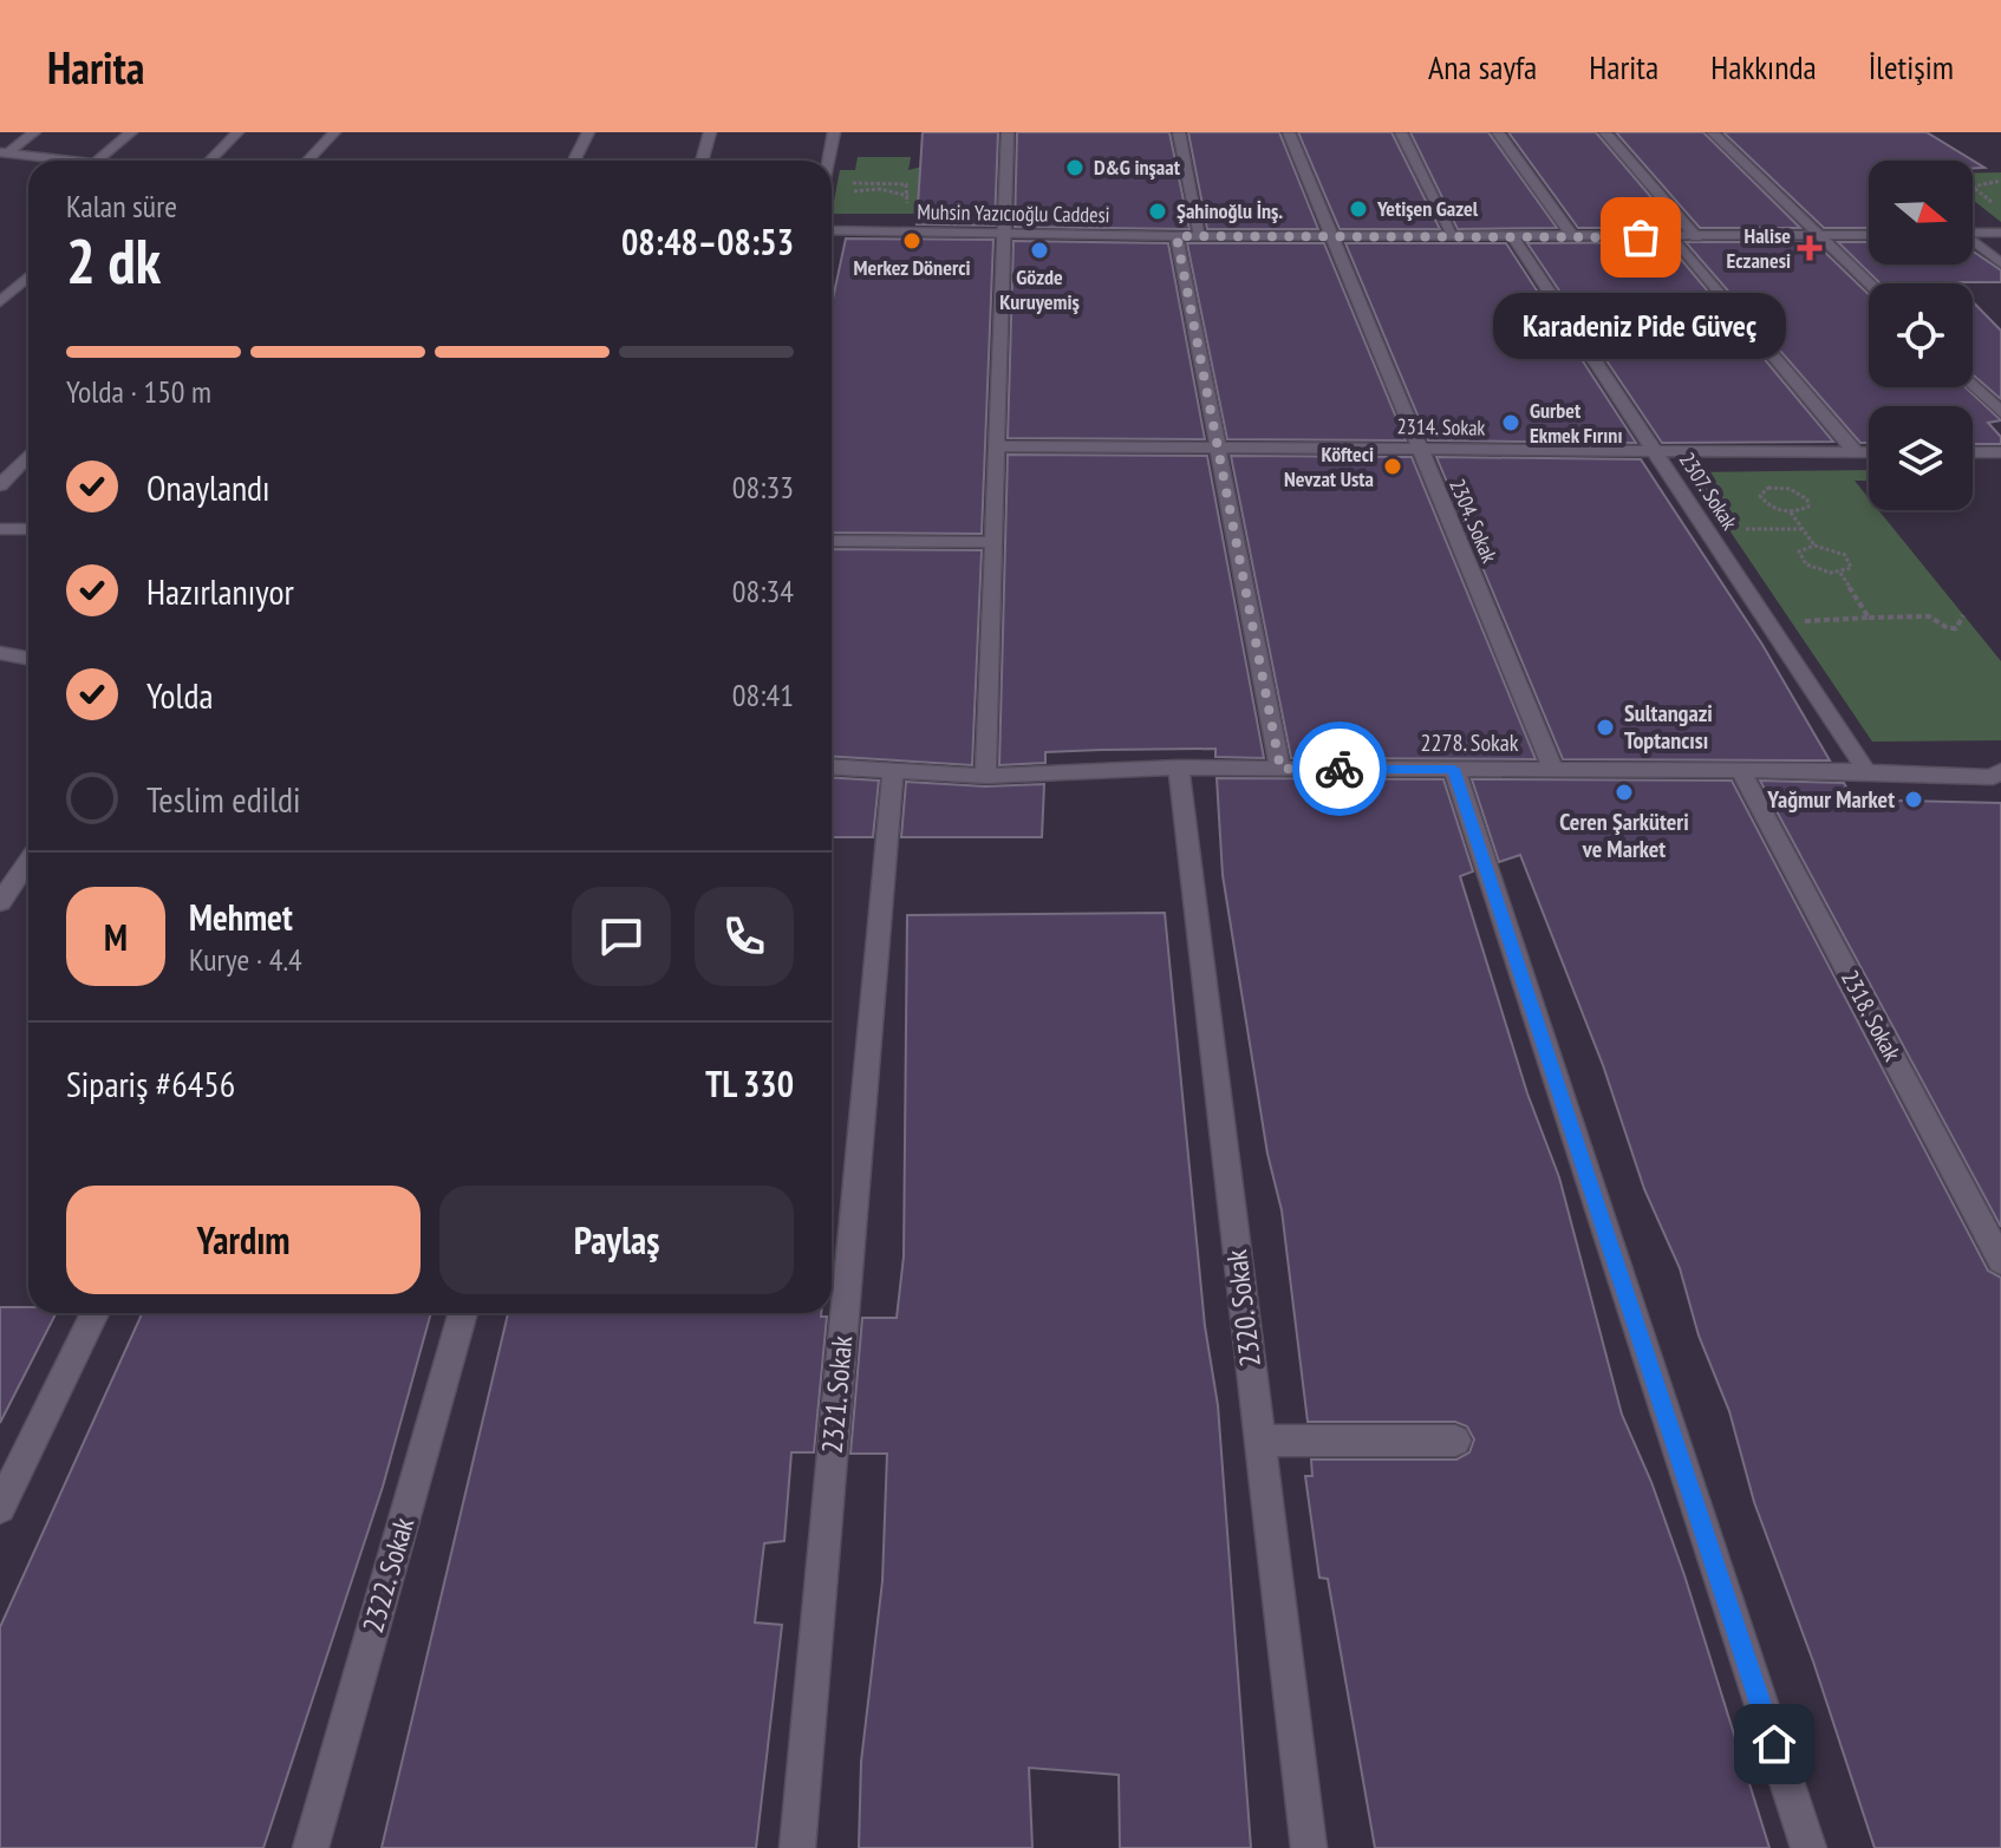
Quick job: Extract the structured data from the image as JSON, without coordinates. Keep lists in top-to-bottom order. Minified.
{"streets":{"street":["Muhsin Yazıcıoğlu Caddesi","2314. Sokak","2307. Sokak","2304. Sokak","2278. Sokak","2318. Sokak","2320. Sokak","2321. Sokak","2322. Sokak"]},"crossings":[["Muhsin Yazıcıoğlu Caddesi","2307. Sokak"],["Muhsin Yazıcıoğlu Caddesi","2304. Sokak"],["2314. Sokak","2307. Sokak"],["2314. Sokak","2304. Sokak"],["2307. Sokak","2278. Sokak"],["2304. Sokak","2278. Sokak"],["2278. Sokak","2318. Sokak"],["2278. Sokak","2320. Sokak"],["2278. Sokak","2321. Sokak"]],"places":{"other":["D&G inşaat","Yetişen Gazel","Şahinoğlu İnş.","Karadeniz Pide Güveç","Merkez Dönerci","Gözde Kuruyemiş","Gurbet Ekmek Fırını","Köfteci Nevzat Usta","Sultangazi Toptancısı","Ceren Şarküteri ve Market","Yağmur Market"],"health":["Halise Eczanesi"]},"north":"right","page":{"header":"Harita","nav":["Ana sayfa","Harita","Hakkında","İletişim"],"heading":["2 dk","Kalan süre","08:48–08:53"],"panel":["Mehmet","Kurye · 4.4","Sipariş #6456","TL 330"],"bubble":"Karadeniz Pide Güveç","bar":"Yolda · 150 m","list":[["Onaylandı","08:33"],["Hazırlanıyor","08:34"],["Yolda","08:41"],"Teslim edildi"],"round":"M","buttons":["Yardım","Paylaş"]}}
